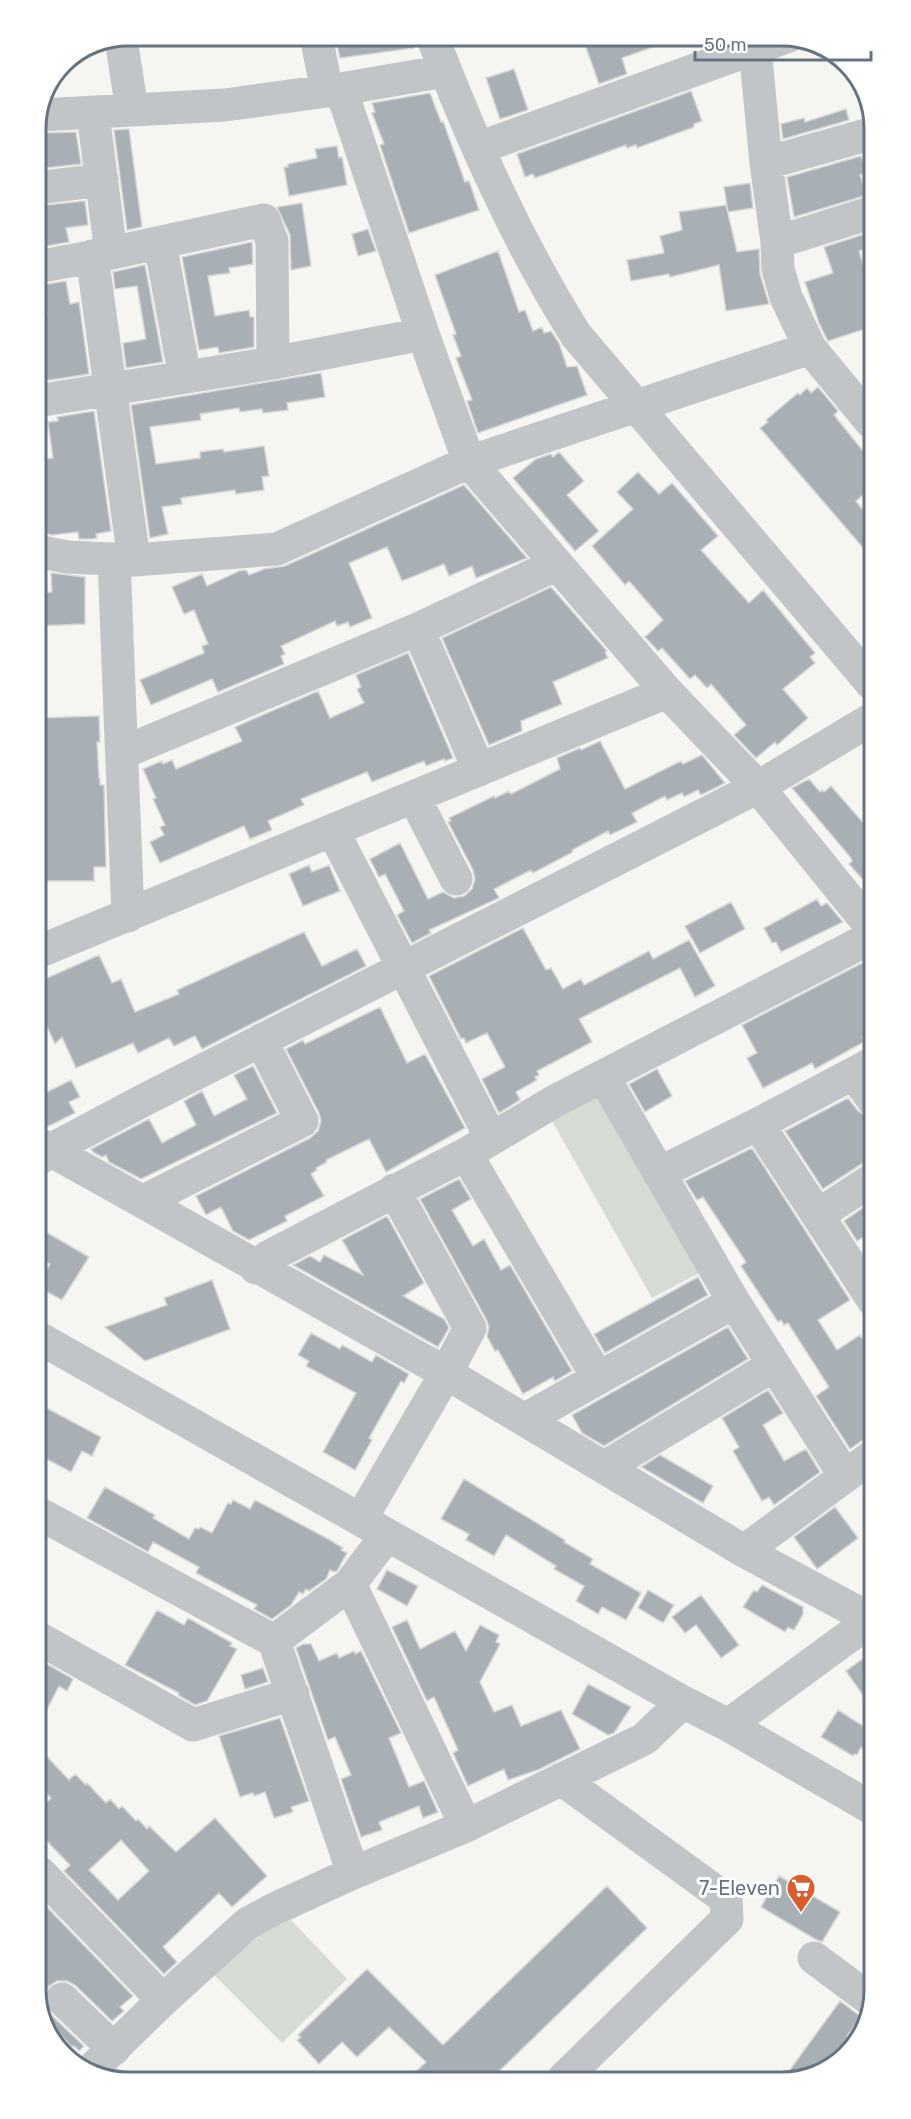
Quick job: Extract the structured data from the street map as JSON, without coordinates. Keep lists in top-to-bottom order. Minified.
{"places":{"supermarket":["7-Eleven"]},"scale_bar":"50 m"}
